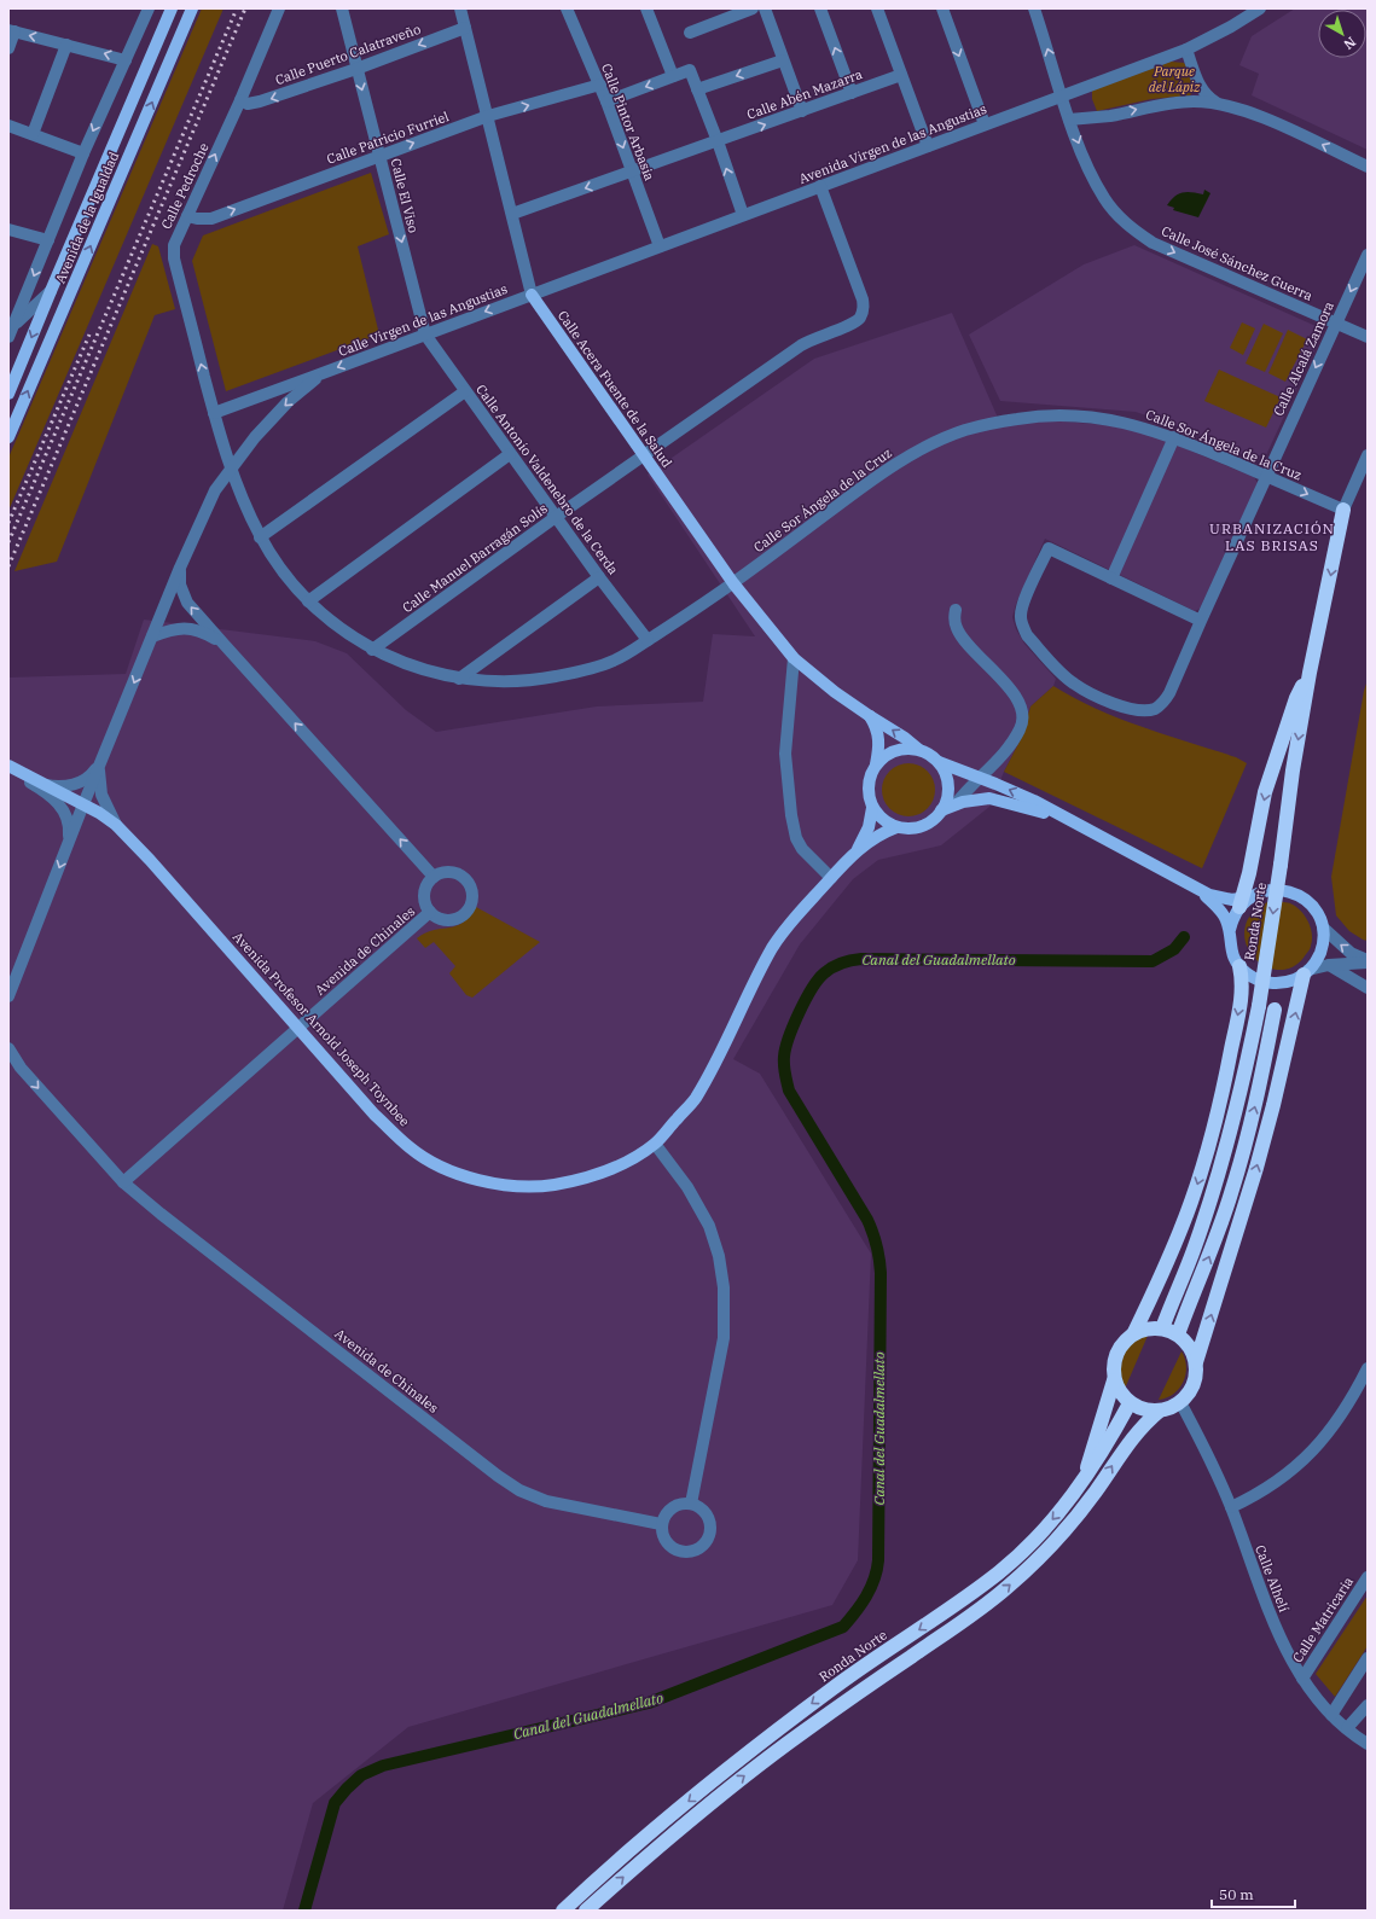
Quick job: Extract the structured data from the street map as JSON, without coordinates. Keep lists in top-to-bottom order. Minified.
{"streets":{"highway":["Ronda Norte"],"main road":["Avenida de la Igualdad","Calle Acera Fuente de la Salud","Avenida Profesor Arnold Joseph Toynbee"],"street":["Calle Puerto Calatraveño","Calle Abén Mazarra","Calle Pintor Arbasia","Calle Patricio Furriel","Avenida Virgen de las Angustias","Calle Pedroche","Calle El Viso","Calle José Sánchez Guerra","Calle Virgen de las Angustias","Calle Alcalá Zamora","Calle Sor Ángela de la Cruz","Calle Antonio Valdenebro de la Cerda","Calle Manuel Barragán Solís","Avenida de Chinales","Calle Alhelí","Calle Matricaria"]},"crossings":[["Calle Puerto Calatraveño","Calle Pedroche"],["Calle Puerto Calatraveño","Calle El Viso"],["Calle Puerto Calatraveño","Calle Acera Fuente de la Salud"],["Calle Abén Mazarra","Calle Pintor Arbasia"],["Calle Pintor Arbasia","Calle Patricio Furriel"],["Calle Pintor Arbasia","Avenida Virgen de las Angustias"],["Calle Patricio Furriel","Calle Pedroche"],["Calle Patricio Furriel","Calle El Viso"],["Calle Patricio Furriel","Calle Acera Fuente de la Salud"],["Avenida Virgen de las Angustias","Calle José Sánchez Guerra"],["Avenida Virgen de las Angustias","Calle Virgen de las Angustias"],["Avenida Virgen de las Angustias","Calle Acera Fuente de la Salud"],["Avenida Virgen de las Angustias","Calle Manuel Barragán Solís"],["Calle Pedroche","Calle Virgen de las Angustias"],["Calle Pedroche","Calle Sor Ángela de la Cruz"],["Calle Pedroche","Calle Manuel Barragán Solís"],["Calle El Viso","Calle Virgen de las Angustias"],["Calle El Viso","Calle Antonio Valdenebro de la Cerda"],["Calle José Sánchez Guerra","Calle Alcalá Zamora"],["Calle Virgen de las Angustias","Calle Acera Fuente de la Salud"],["Calle Virgen de las Angustias","Calle Antonio Valdenebro de la Cerda"],["Calle Alcalá Zamora","Calle Sor Ángela de la Cruz"],["Calle Acera Fuente de la Salud","Calle Sor Ángela de la Cruz"],["Calle Acera Fuente de la Salud","Calle Manuel Barragán Solís"],["Calle Acera Fuente de la Salud","Avenida Profesor Arnold Joseph Toynbee"],["Calle Sor Ángela de la Cruz","Calle Antonio Valdenebro de la Cerda"],["Calle Sor Ángela de la Cruz","Ronda Norte"],["Calle Antonio Valdenebro de la Cerda","Calle Manuel Barragán Solís"],["Ronda Norte","Calle Alhelí"],["Avenida de Chinales","Avenida Profesor Arnold Joseph Toynbee"],["Calle Alhelí","Calle Matricaria"]],"one_way":["Calle Puerto Calatraveño","Calle Patricio Furriel","Calle Pedroche","Calle El Viso"],"districts":["URBANIZACIÓN LAS BRISAS"],"water":["Canal del Guadalmellato"],"parks":["Parque del Lápiz"],"scale_bar":"50 m","north":"bottom right"}
